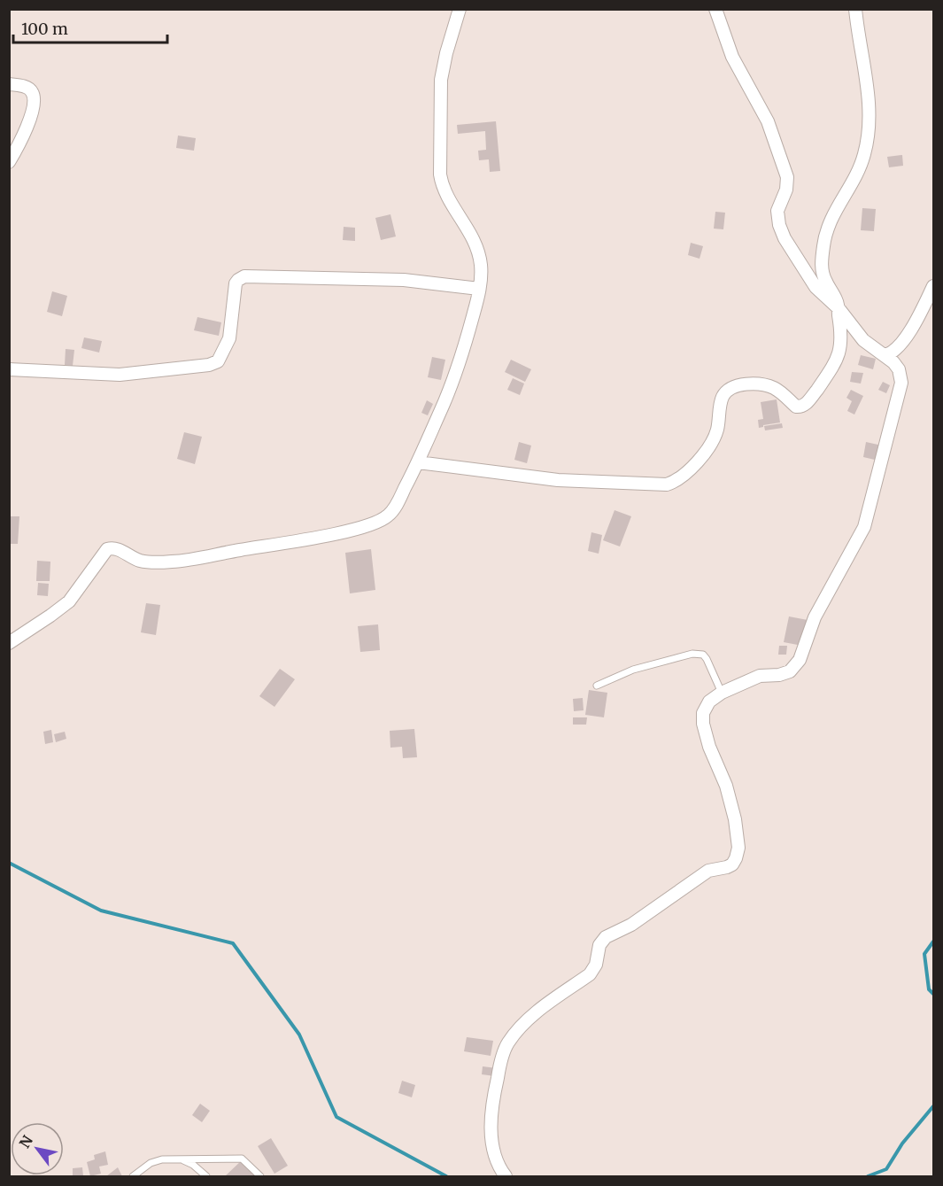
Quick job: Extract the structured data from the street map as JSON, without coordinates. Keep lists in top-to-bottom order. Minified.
{"scale_bar":"100 m","north":"top left"}
